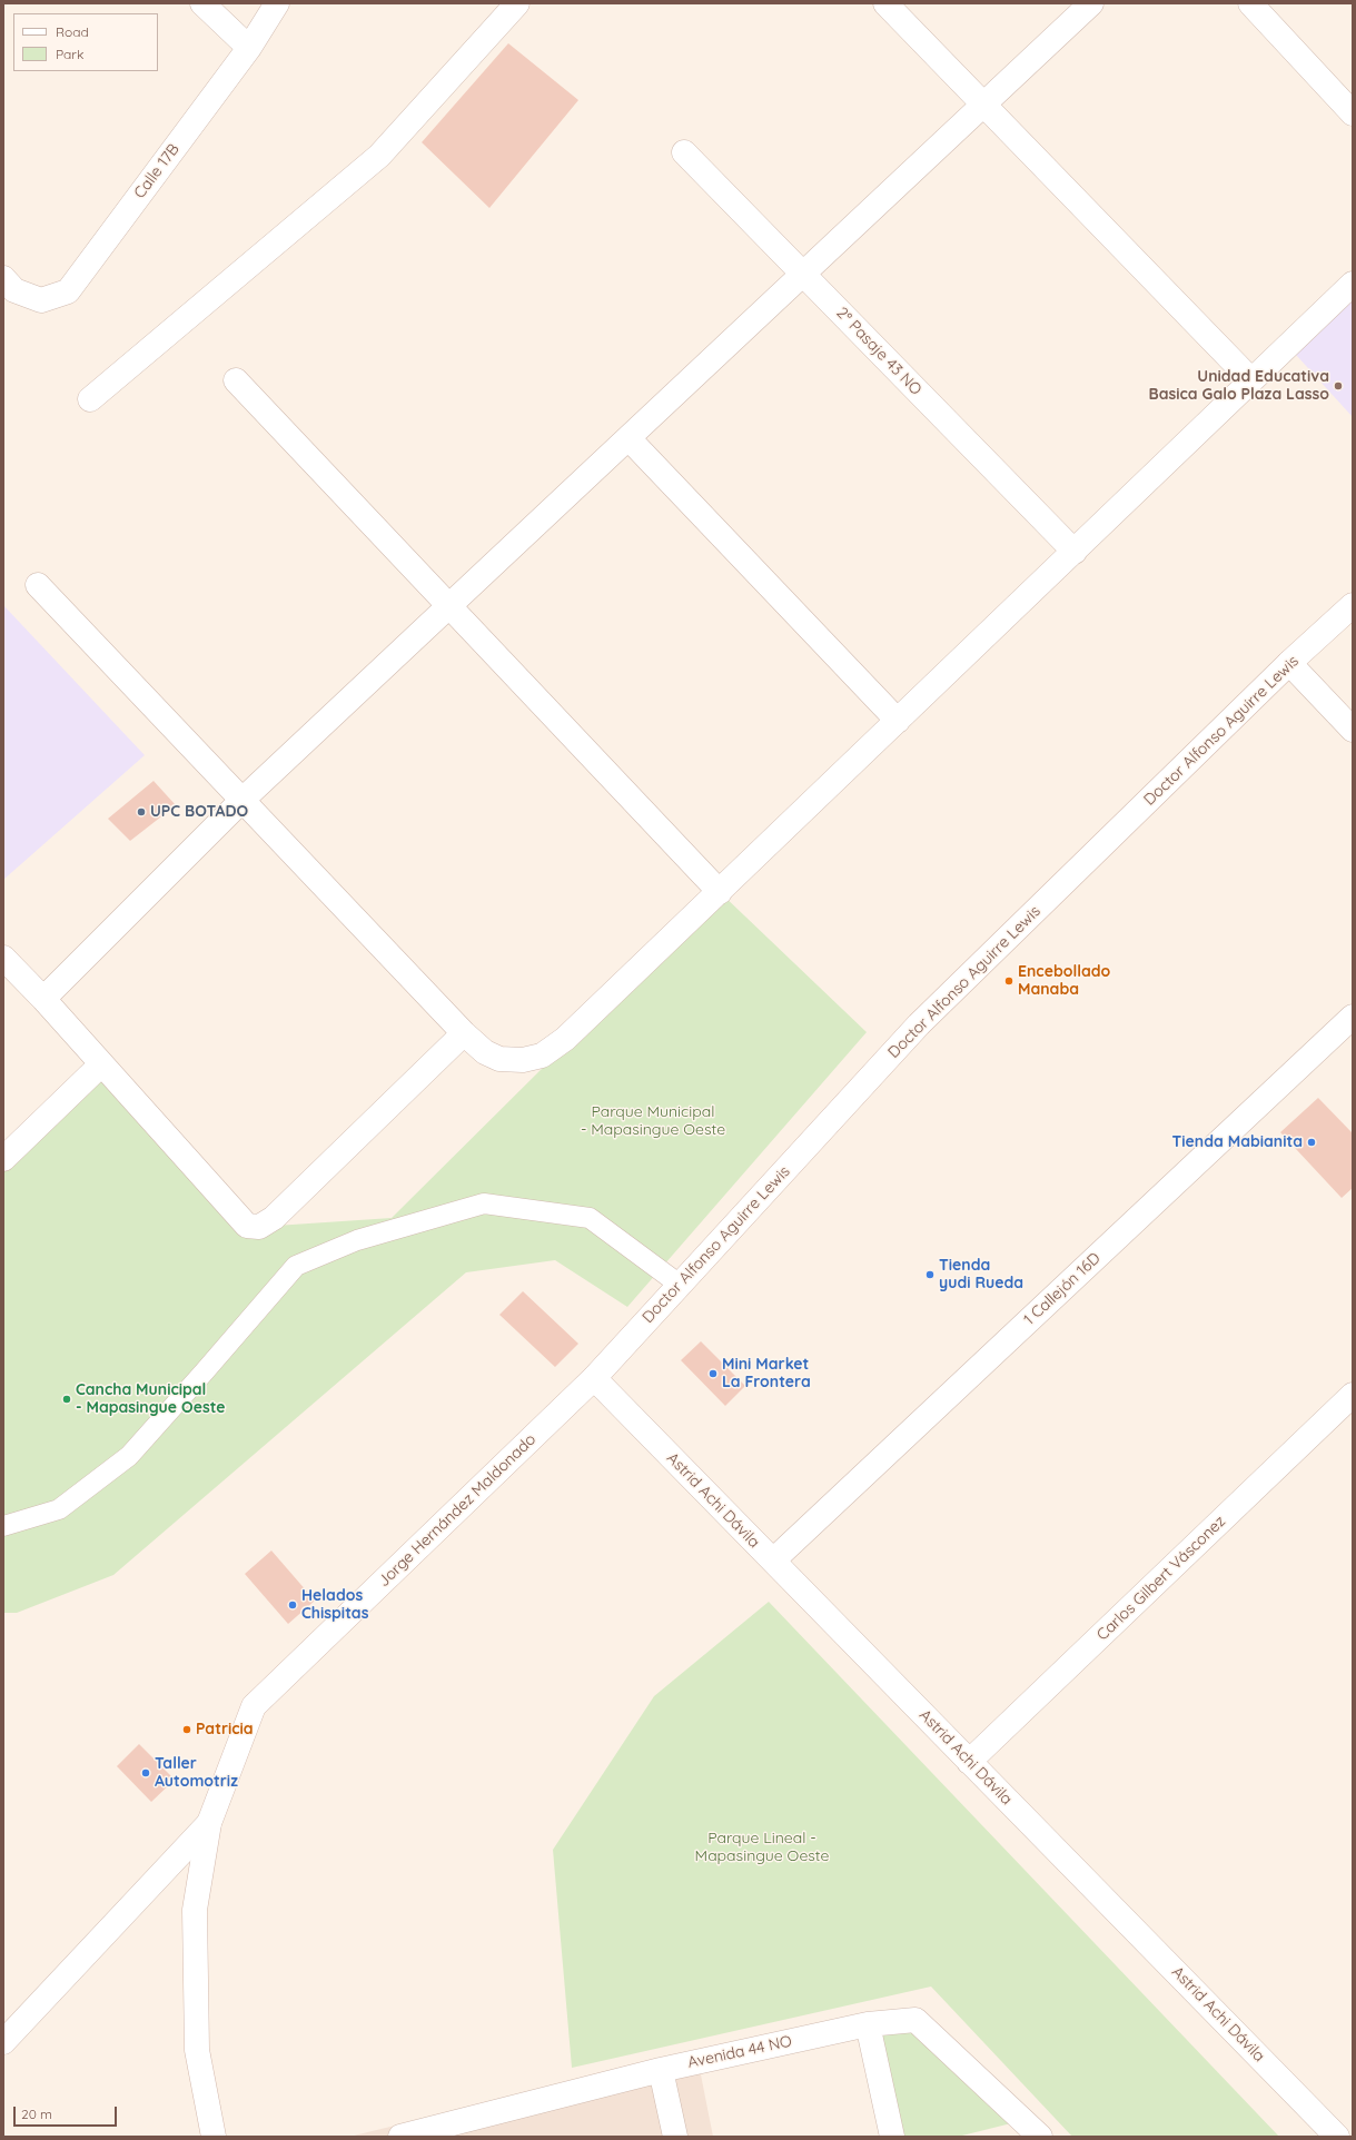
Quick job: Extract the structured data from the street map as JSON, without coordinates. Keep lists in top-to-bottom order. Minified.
{"streets":{"street":["Calle 17B","2° Pasaje 43 NO","Doctor Alfonso Aguirre Lewis","1 Callejón 16D","Astrid Achi Dávila","Jorge Hernández Maldonado","Carlos Gilbert Vásconez","Avenida 44 NO"]},"crossings":[["Doctor Alfonso Aguirre Lewis","Astrid Achi Dávila"],["Doctor Alfonso Aguirre Lewis","Jorge Hernández Maldonado"],["1 Callejón 16D","Astrid Achi Dávila"],["Astrid Achi Dávila","Jorge Hernández Maldonado"],["Astrid Achi Dávila","Carlos Gilbert Vásconez"]],"parks":["Parque Municipal - Mapasingue Oeste","Parque Lineal - Mapasingue Oeste"],"places":["Unidad Educativa Basica Galo Plaza Lasso","UPC BOTADO","Encebollado Manaba","Tienda Mabianita","Tienda yudi Rueda","Mini Market La Frontera","Cancha Municipal - Mapasingue Oeste","Helados Chispitas","Patricia","Taller Automotriz"],"legend":["Road","Park"],"scale_bar":"20 m"}
